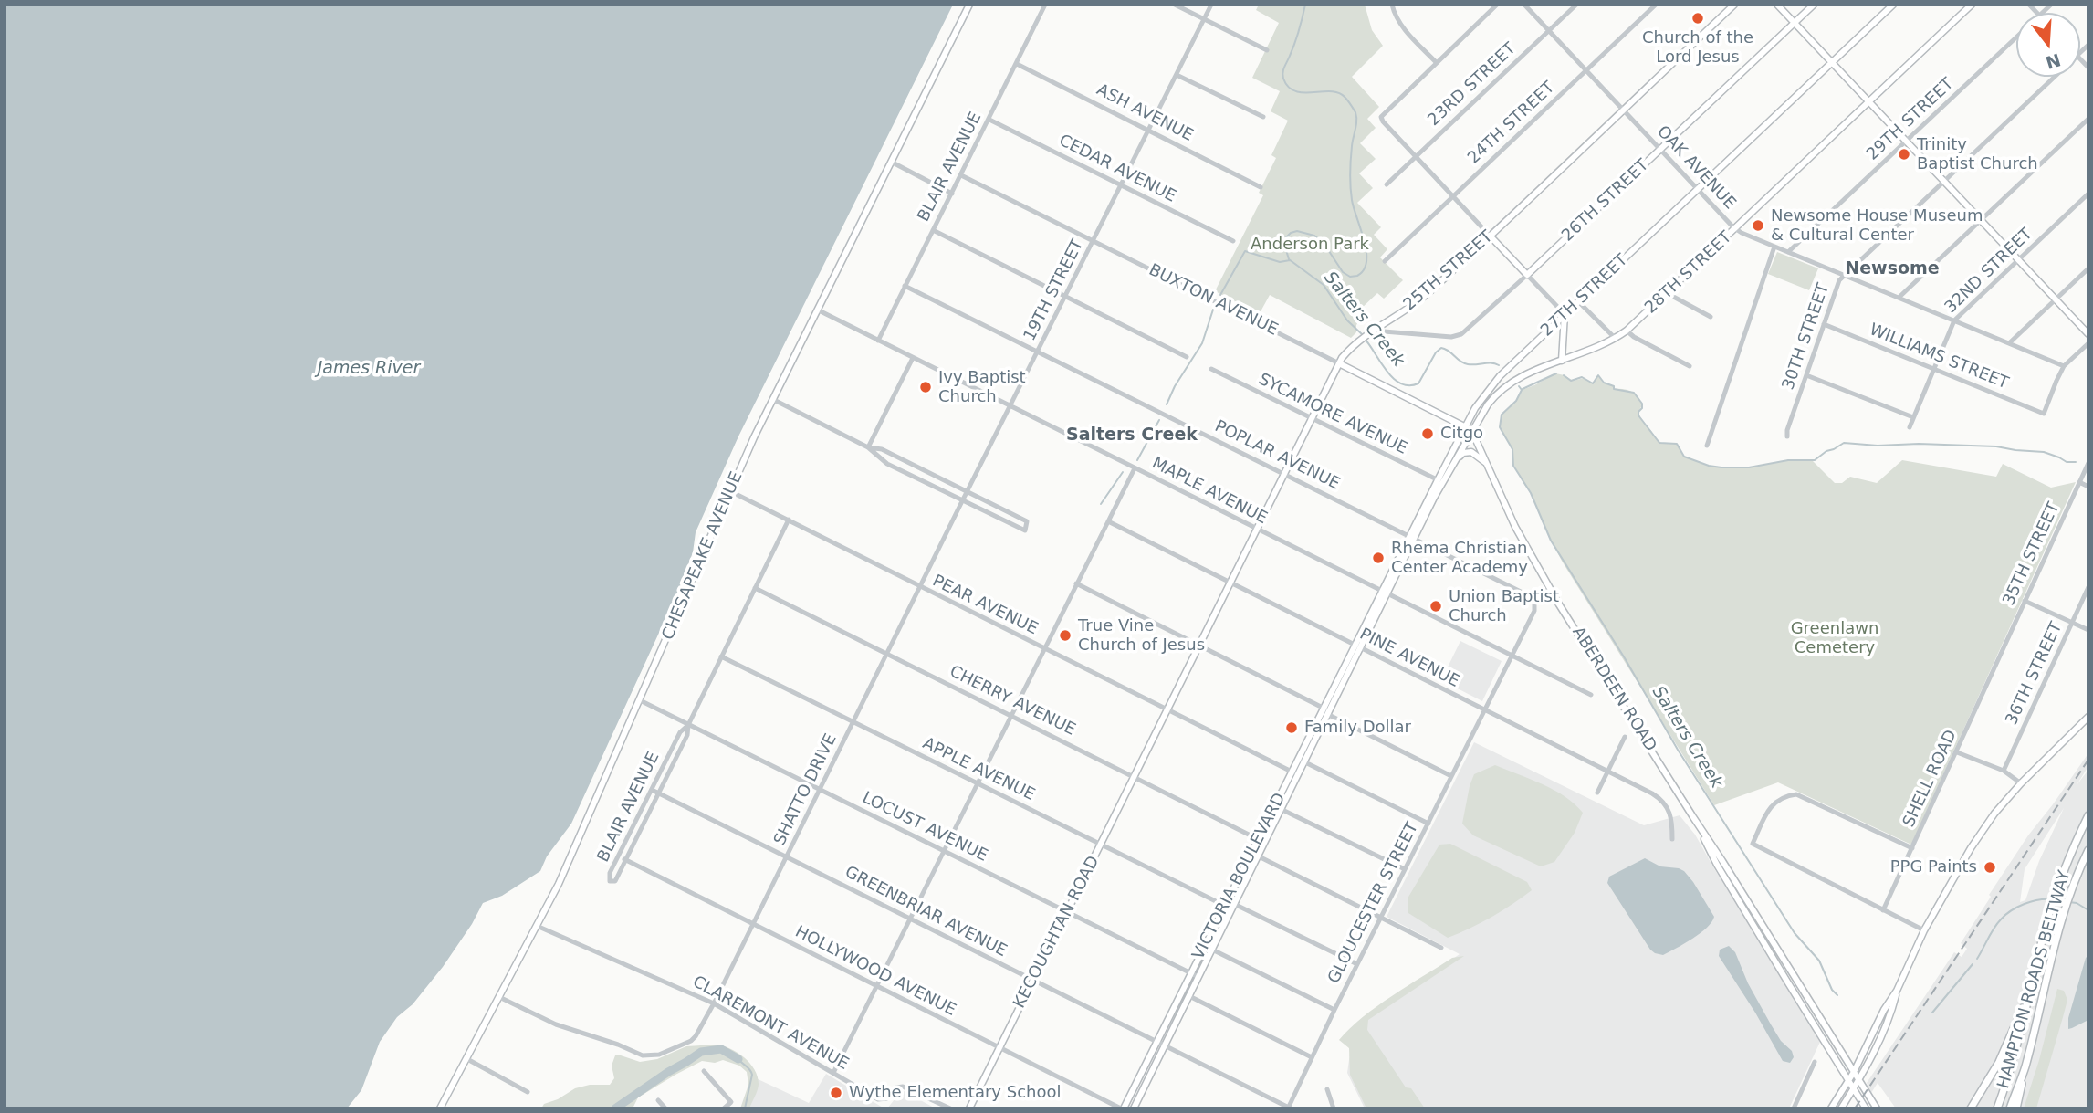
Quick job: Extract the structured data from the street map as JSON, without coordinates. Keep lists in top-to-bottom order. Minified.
{"streets":{"highway":["HAMPTON ROADS BELTWAY"],"main road":["26TH STREET","25TH STREET","28TH STREET","27TH STREET","BUXTON AVENUE","CHESAPEAKE AVENUE","ABERDEEN ROAD","VICTORIA BOULEVARD","KECOUGHTAN ROAD"],"street":["23RD STREET","ASH AVENUE","29TH STREET","24TH STREET","BLAIR AVENUE","OAK AVENUE","CEDAR AVENUE","32ND STREET","19TH STREET","30TH STREET","WILLIAMS STREET","SYCAMORE AVENUE","POPLAR AVENUE","MAPLE AVENUE","35TH STREET","PEAR AVENUE","PINE AVENUE","36TH STREET","CHERRY AVENUE","APPLE AVENUE","SHELL ROAD","SHATTO DRIVE","LOCUST AVENUE","GLOUCESTER STREET","GREENBRIAR AVENUE","HOLLYWOOD AVENUE","CLAREMONT AVENUE"]},"crossings":[["23RD STREET","OAK AVENUE"],["ASH AVENUE","BLAIR AVENUE"],["ASH AVENUE","19TH STREET"],["29TH STREET","OAK AVENUE"],["24TH STREET","OAK AVENUE"],["BLAIR AVENUE","CEDAR AVENUE"],["BLAIR AVENUE","BUXTON AVENUE"],["BLAIR AVENUE","POPLAR AVENUE"],["BLAIR AVENUE","MAPLE AVENUE"],["BLAIR AVENUE","PEAR AVENUE"],["BLAIR AVENUE","CHERRY AVENUE"],["BLAIR AVENUE","APPLE AVENUE"],["BLAIR AVENUE","LOCUST AVENUE"],["BLAIR AVENUE","GREENBRIAR AVENUE"],["BLAIR AVENUE","HOLLYWOOD AVENUE"],["OAK AVENUE","26TH STREET"],["OAK AVENUE","25TH STREET"],["OAK AVENUE","32ND STREET"],["OAK AVENUE","28TH STREET"],["OAK AVENUE","27TH STREET"],["OAK AVENUE","30TH STREET"],["OAK AVENUE","WILLIAMS STREET"],["CEDAR AVENUE","19TH STREET"],["26TH STREET","25TH STREET"],["25TH STREET","BUXTON AVENUE"],["25TH STREET","SYCAMORE AVENUE"],["25TH STREET","POPLAR AVENUE"],["25TH STREET","MAPLE AVENUE"],["25TH STREET","PEAR AVENUE"],["25TH STREET","PINE AVENUE"],["25TH STREET","KECOUGHTAN ROAD"],["32ND STREET","WILLIAMS STREET"],["28TH STREET","27TH STREET"],["28TH STREET","BUXTON AVENUE"],["28TH STREET","ABERDEEN ROAD"],["19TH STREET","BUXTON AVENUE"],["19TH STREET","POPLAR AVENUE"],["19TH STREET","MAPLE AVENUE"],["19TH STREET","PEAR AVENUE"],["19TH STREET","SHATTO DRIVE"],["27TH STREET","BUXTON AVENUE"],["27TH STREET","SYCAMORE AVENUE"],["27TH STREET","POPLAR AVENUE"],["27TH STREET","MAPLE AVENUE"],["27TH STREET","PINE AVENUE"],["27TH STREET","ABERDEEN ROAD"],["27TH STREET","VICTORIA BOULEVARD"],["BUXTON AVENUE","ABERDEEN ROAD"],["30TH STREET","WILLIAMS STREET"],["POPLAR AVENUE","MAPLE AVENUE"],["MAPLE AVENUE","CHESAPEAKE AVENUE"],["35TH STREET","SHELL ROAD"],["CHESAPEAKE AVENUE","PEAR AVENUE"],["CHESAPEAKE AVENUE","SHATTO DRIVE"],["CHESAPEAKE AVENUE","LOCUST AVENUE"],["CHESAPEAKE AVENUE","CLAREMONT AVENUE"],["PEAR AVENUE","SHATTO DRIVE"],["PEAR AVENUE","VICTORIA BOULEVARD"],["PINE AVENUE","VICTORIA BOULEVARD"],["PINE AVENUE","GLOUCESTER STREET"],["CHERRY AVENUE","SHATTO DRIVE"],["CHERRY AVENUE","VICTORIA BOULEVARD"],["CHERRY AVENUE","KECOUGHTAN ROAD"],["APPLE AVENUE","SHATTO DRIVE"],["APPLE AVENUE","VICTORIA BOULEVARD"],["APPLE AVENUE","KECOUGHTAN ROAD"],["SHATTO DRIVE","LOCUST AVENUE"],["SHATTO DRIVE","GREENBRIAR AVENUE"],["SHATTO DRIVE","HOLLYWOOD AVENUE"],["SHATTO DRIVE","CLAREMONT AVENUE"],["LOCUST AVENUE","VICTORIA BOULEVARD"],["LOCUST AVENUE","KECOUGHTAN ROAD"],["VICTORIA BOULEVARD","GREENBRIAR AVENUE"],["VICTORIA BOULEVARD","HOLLYWOOD AVENUE"],["GLOUCESTER STREET","GREENBRIAR AVENUE"],["GREENBRIAR AVENUE","KECOUGHTAN ROAD"],["KECOUGHTAN ROAD","HOLLYWOOD AVENUE"]],"districts":["Newsome","Salters Creek"],"water":["Salters Creek","James River"],"parks":["Anderson Park","Greenlawn Cemetery"],"places":["Church of the Lord Jesus","Trinity Baptist Church","Newsome House Museum & Cultural Center","Ivy Baptist Church","Citgo","Rhema Christian Center Academy","Union Baptist Church","True Vine Church of Jesus","Family Dollar","PPG Paints","Wythe Elementary School"],"north":"bottom"}
